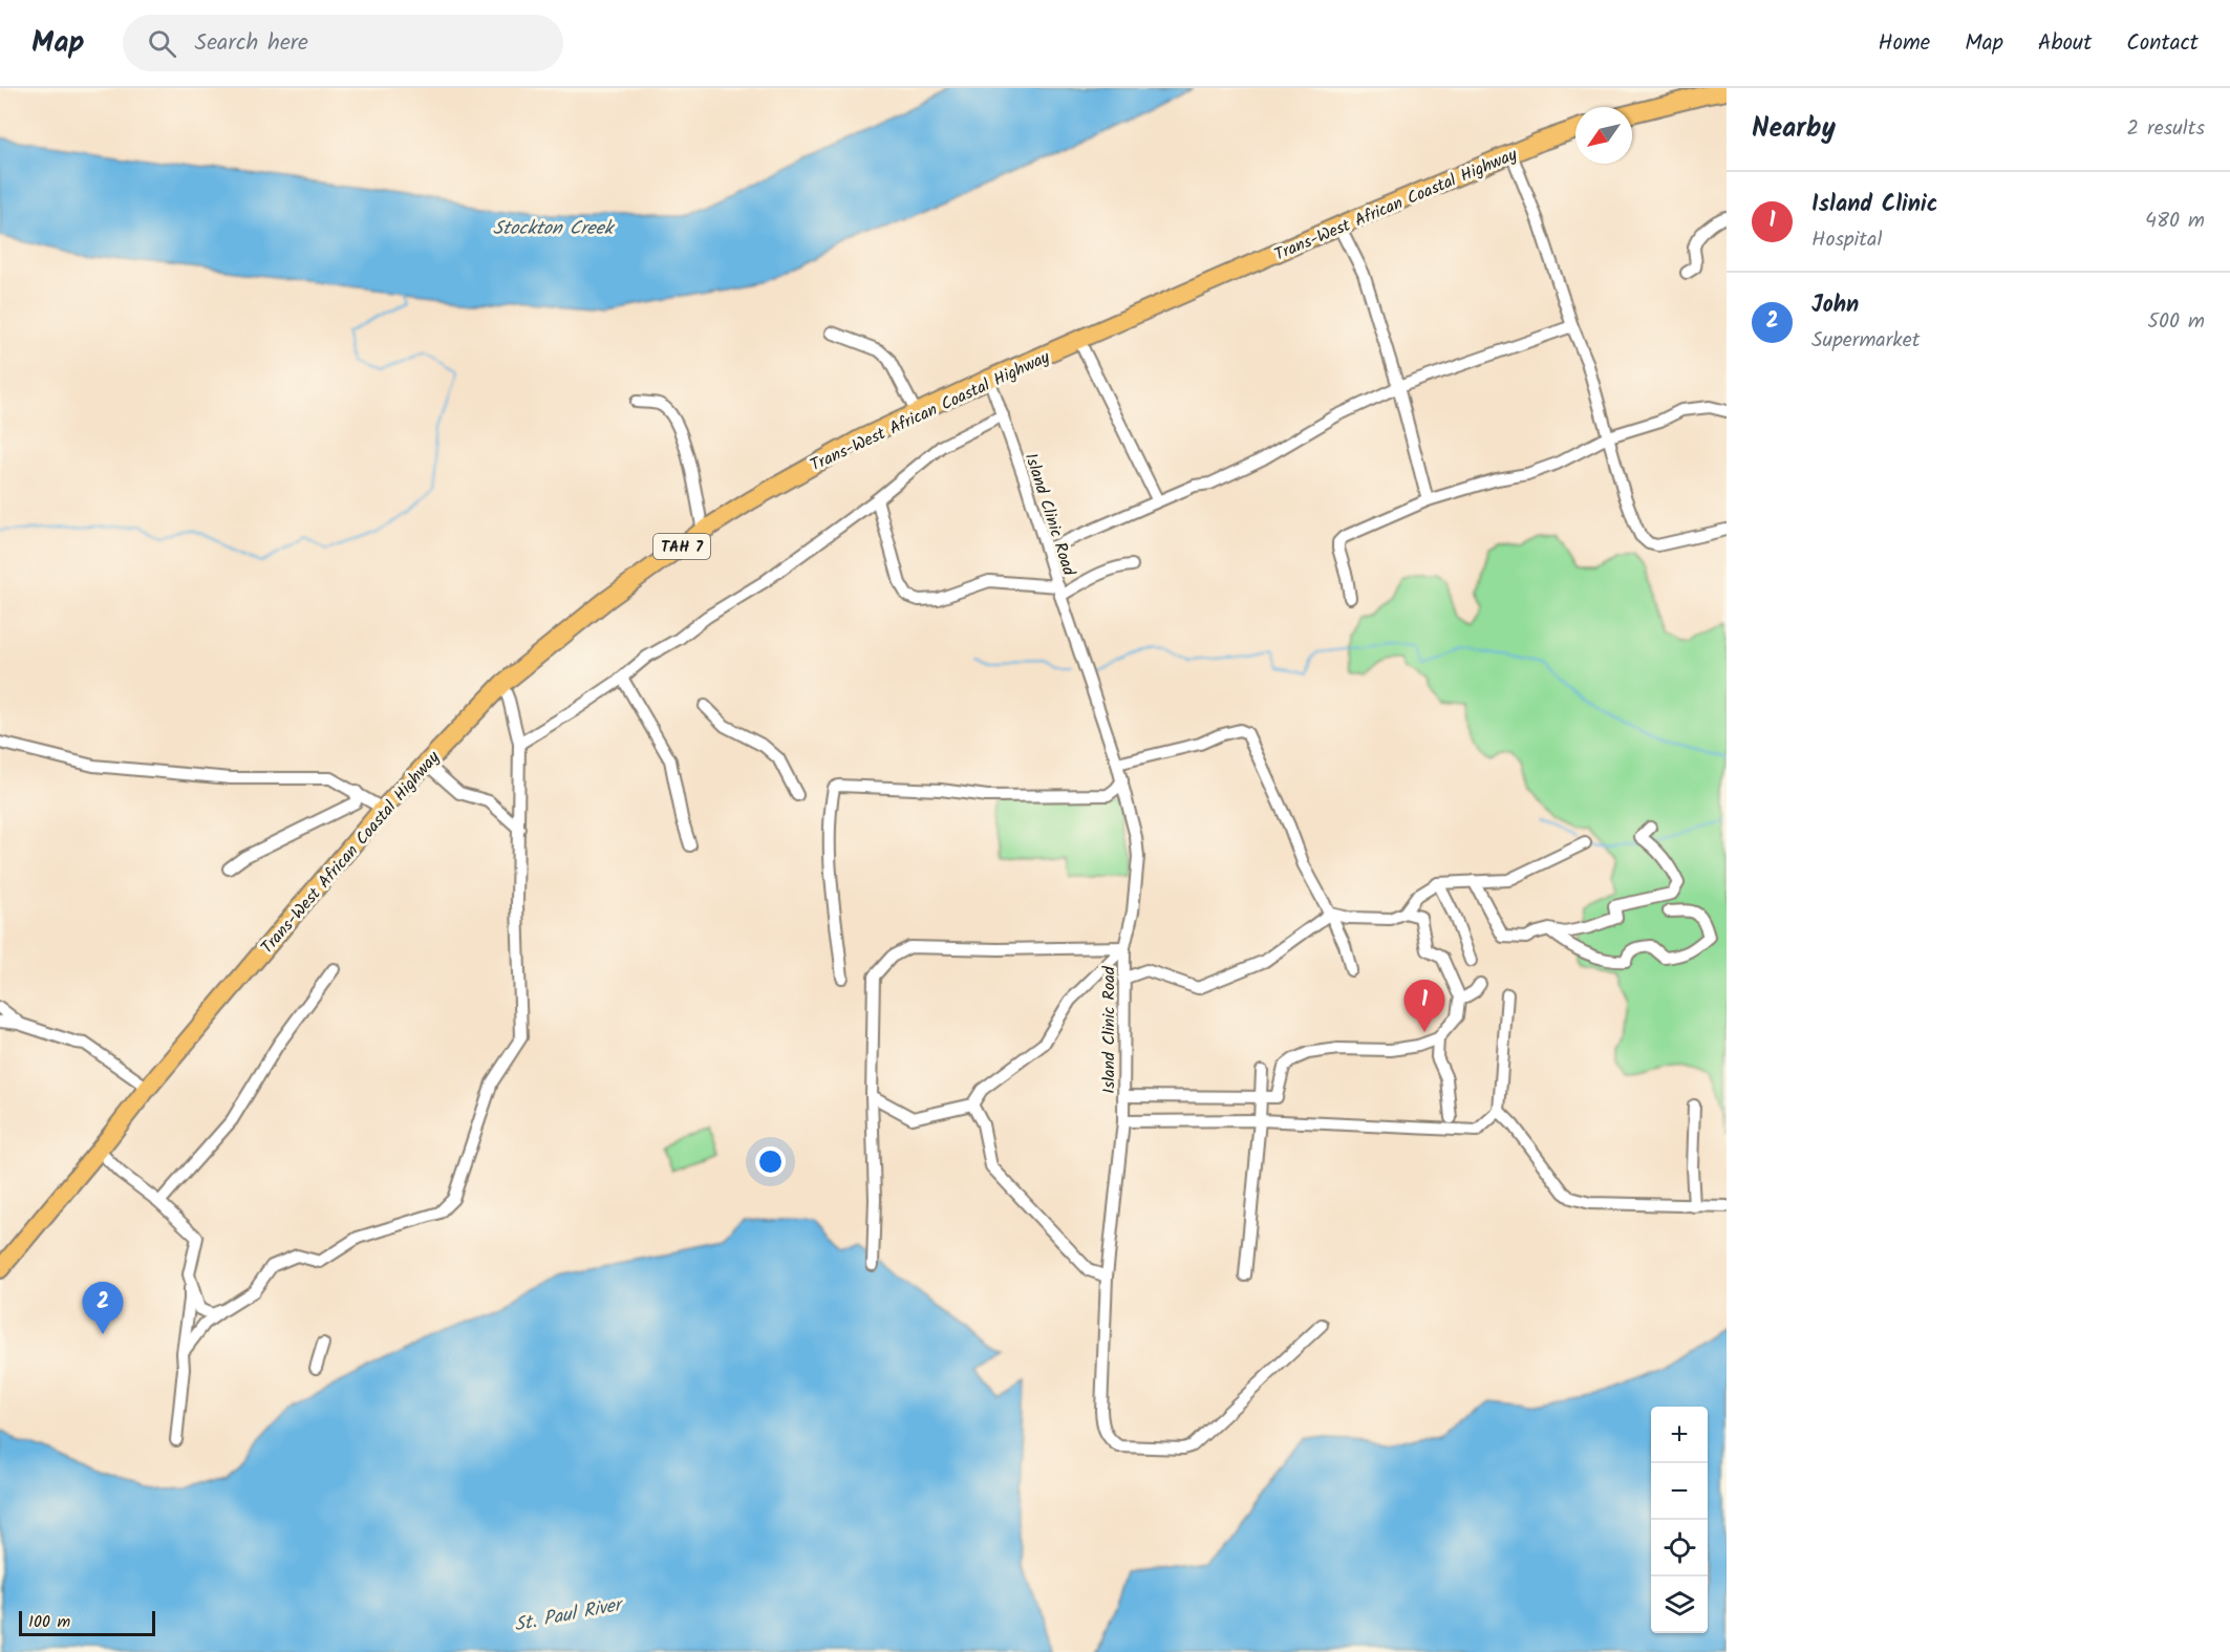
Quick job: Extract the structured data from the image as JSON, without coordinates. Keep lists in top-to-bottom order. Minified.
{"streets":{"highway":["Trans-West African Coastal Highway","TAH 7"],"street":["Island Clinic Road"]},"crossings":[["Trans-West African Coastal Highway","Island Clinic Road"]],"water":["Stockton Creek","St. Paul River"],"scale_bar":"100 m","north":"bottom left","page":{"header":"Map","search":"Search here","nav":["Home","Map","About","Contact"],"heading":["Nearby","2 results"],"list":[{"mark":"1","name":"Island Clinic","note":"Hospital","value":"480 m"},{"mark":"2","name":"John","note":"Supermarket","value":"500 m"}],"pins":["1","2"],"map_buttons":["+","−"],"scale":"100 m"}}
